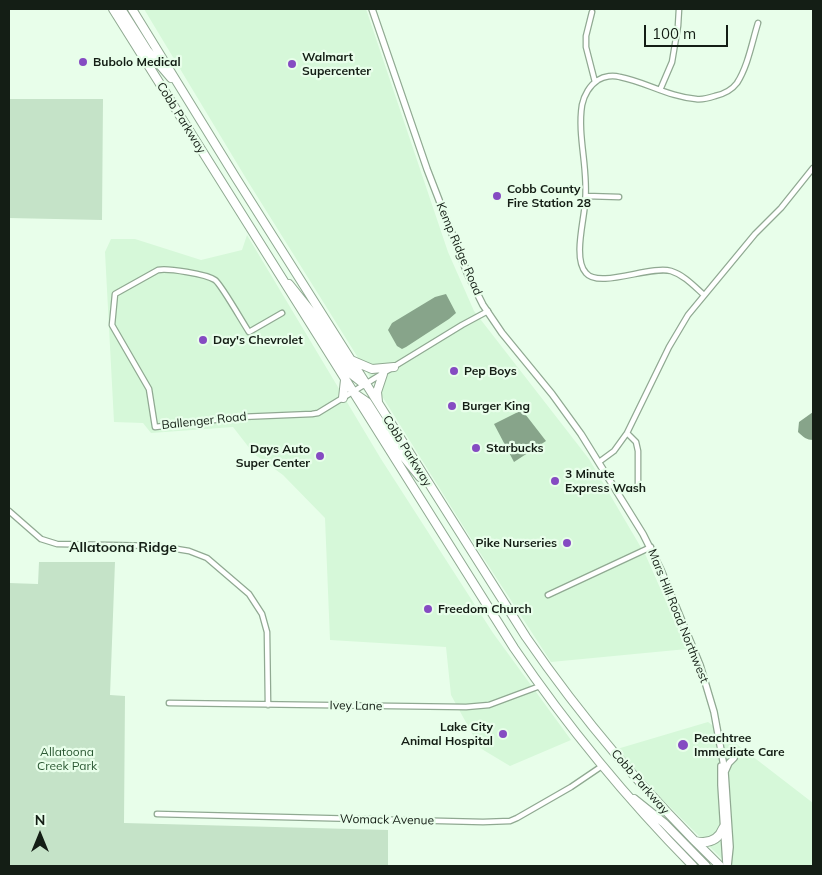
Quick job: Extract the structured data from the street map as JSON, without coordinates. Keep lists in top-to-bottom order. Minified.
{"streets":{"main road":["Cobb Parkway"],"street":["Kemp Ridge Road","Ballenger Road","Mars Hill Road Northwest","Ivey Lane","Womack Avenue"]},"crossings":[["Cobb Parkway","Ballenger Road"],["Cobb Parkway","Ivey Lane"],["Cobb Parkway","Womack Avenue"],["Kemp Ridge Road","Ballenger Road"],["Kemp Ridge Road","Mars Hill Road Northwest"]],"districts":["Allatoona Ridge"],"parks":["Allatoona Creek Park"],"places":["Bubolo Medical","Walmart Supercenter","Cobb County Fire Station 28","Day's Chevrolet","Pep Boys","Burger King","Starbucks","Days Auto Super Center","3 Minute Express Wash","Pike Nurseries","Freedom Church","Lake City Animal Hospital","Peachtree Immediate Care"],"scale_bar":"100 m","north":"top"}
